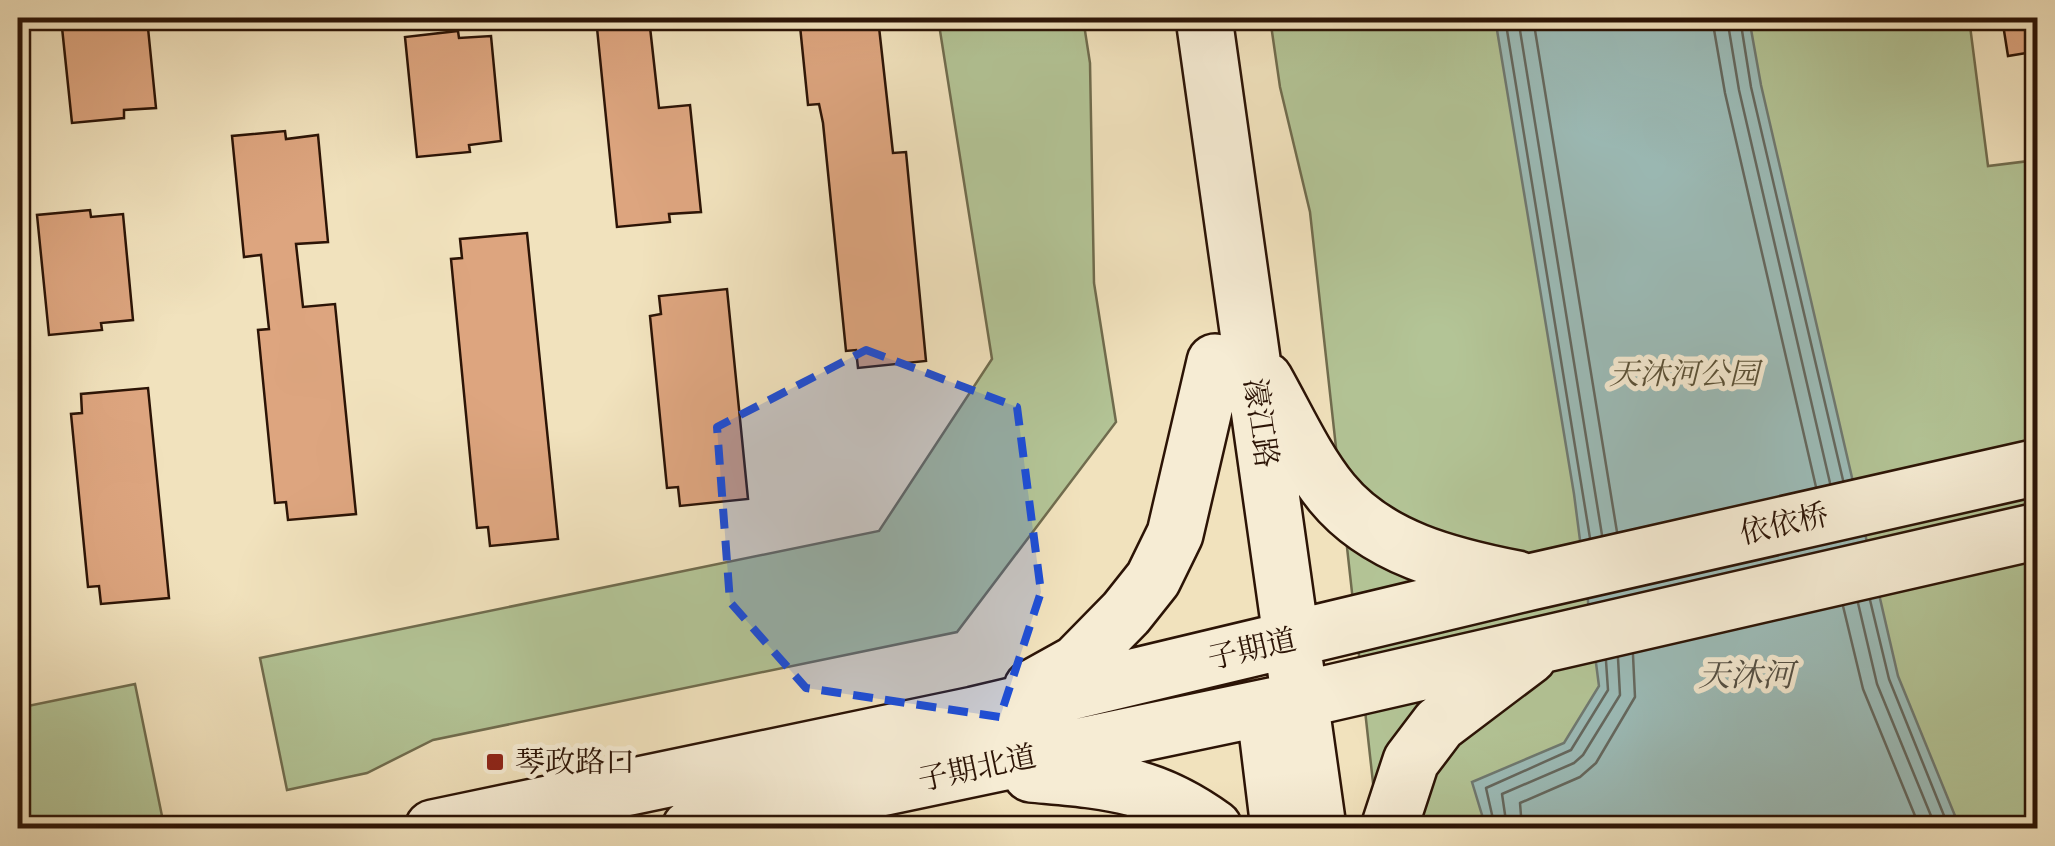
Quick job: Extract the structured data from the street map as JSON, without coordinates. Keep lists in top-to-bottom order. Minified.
{"streets":{"street":["濠江路","依依桥","子期道","子期北道"]},"crossings":[["濠江路","子期道"],["濠江路","子期北道"],["依依桥","子期道"],["子期道","子期北道"]],"water":["天沐河"],"parks":["天沐河公园"],"places":{"transit":["琴政路口"]}}
